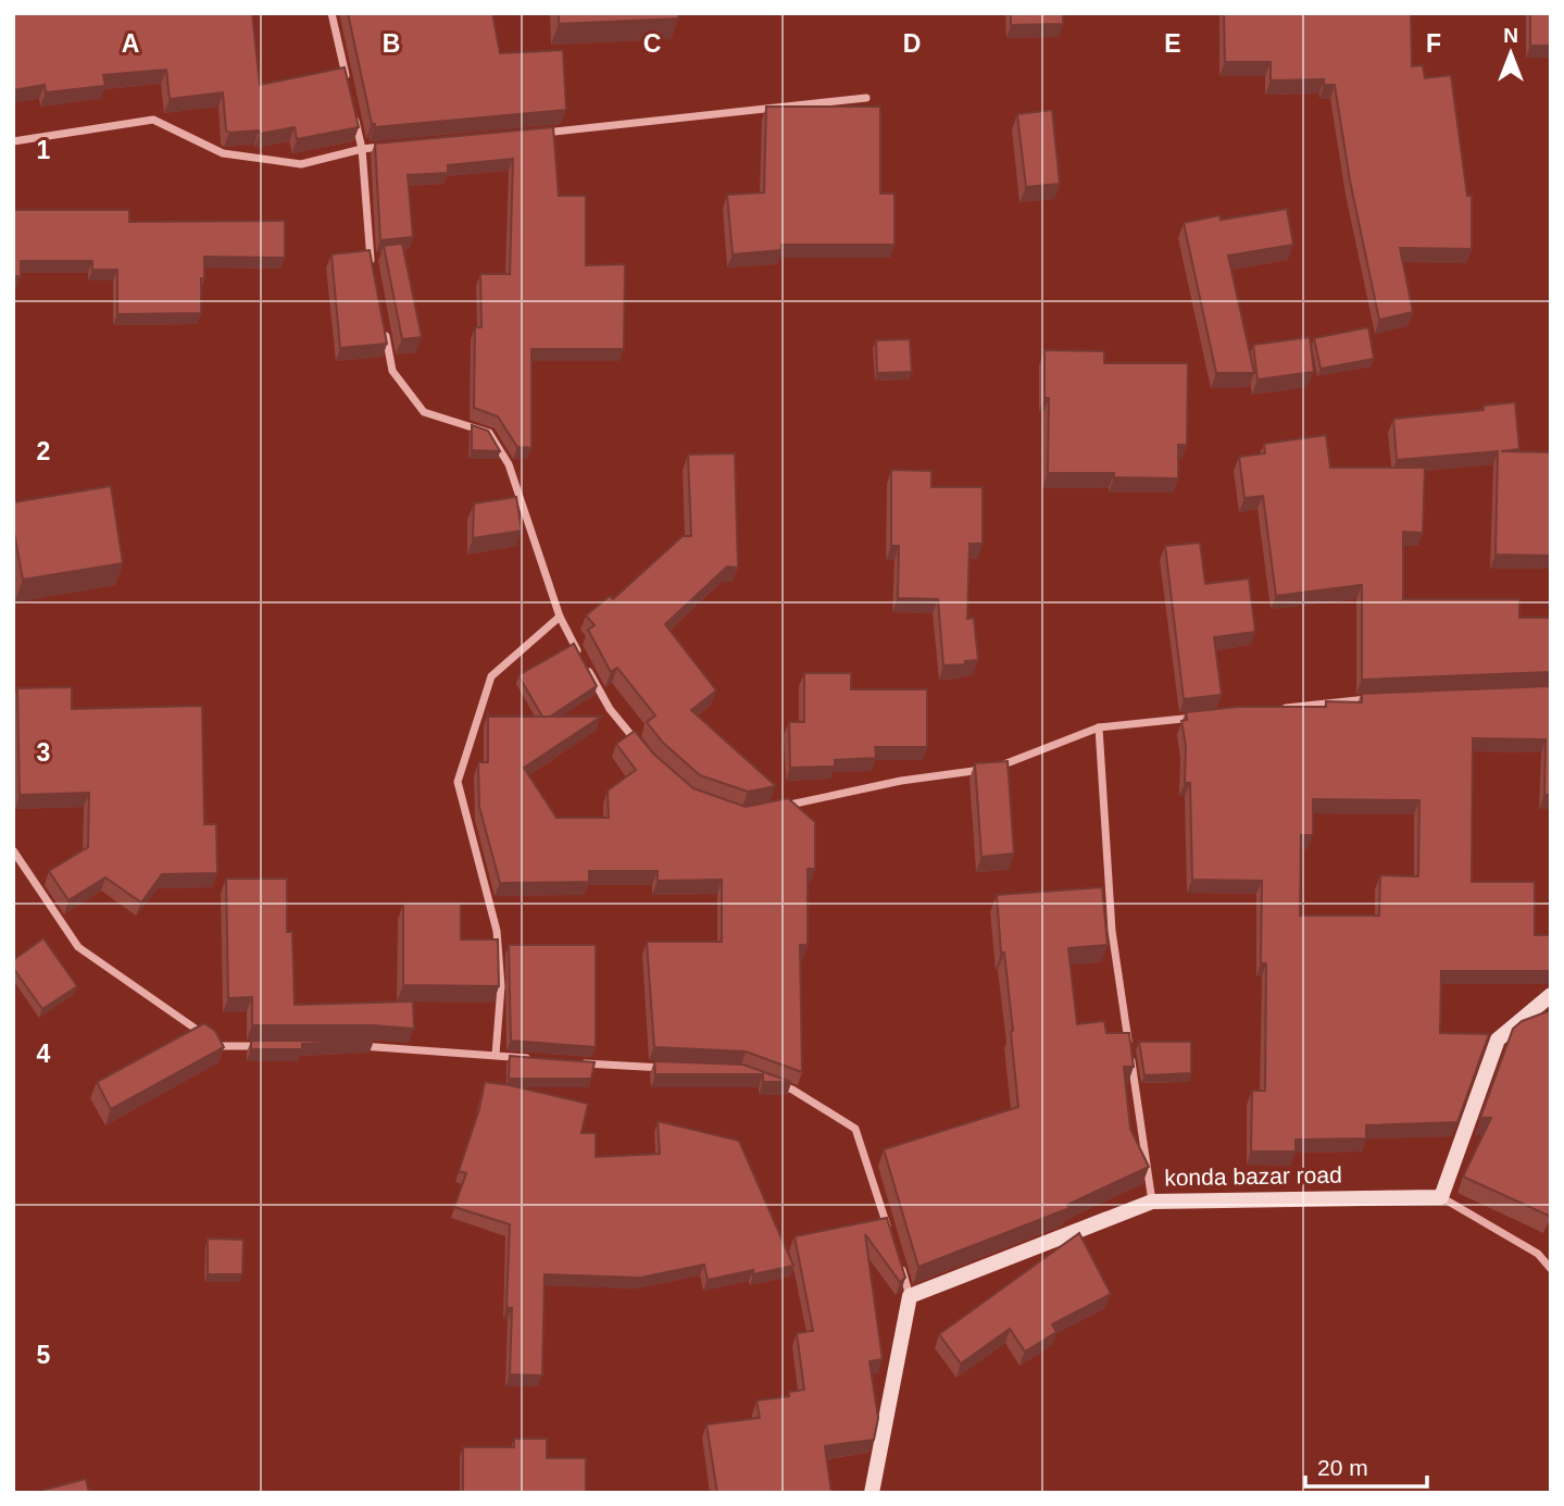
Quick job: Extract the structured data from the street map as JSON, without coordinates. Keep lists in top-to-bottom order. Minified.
{"streets":{"street":["konda bazar road"]},"scale_bar":"20 m","north":"top","grid":{"columns":["A","B","C","D","E","F"],"rows":["1","2","3","4","5"]}}
